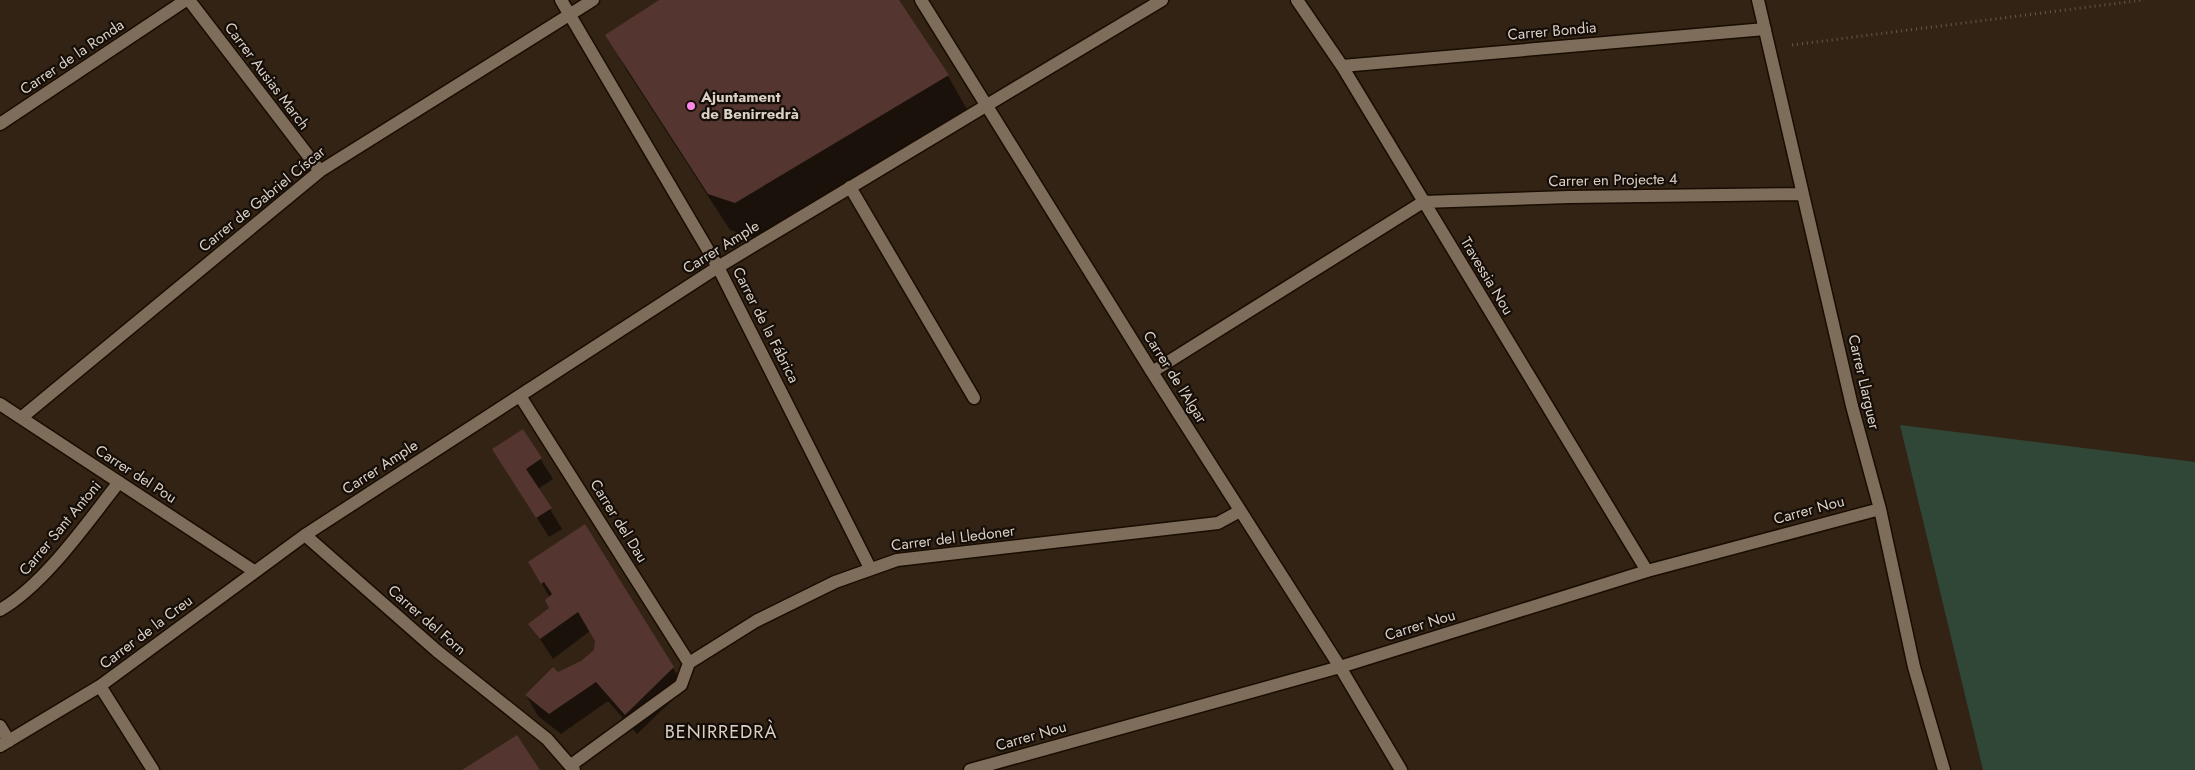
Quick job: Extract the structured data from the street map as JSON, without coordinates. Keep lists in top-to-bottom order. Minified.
{"streets":{"street":["Carrer Bondia","Carrer de la Ronda","Carrer Ausias March","Carrer en Projecte 4","Carrer de Gabriel Císcar","Carrer Ample","Travessia Nou","Carrer de la Fábrica","Carrer de l'Algar","Carrer Llarguer","Carrer del Pou","Carrer Nou","Carrer del Dau","Carrer Sant Antoni","Carrer del Lledoner","Carrer del Forn","Carrer de la Creu"]},"crossings":[["Carrer Bondia","Travessia Nou"],["Carrer Bondia","Carrer Llarguer"],["Carrer de la Ronda","Carrer Ausias March"],["Carrer Ausias March","Carrer de Gabriel Císcar"],["Carrer en Projecte 4","Travessia Nou"],["Carrer en Projecte 4","Carrer Llarguer"],["Carrer de Gabriel Císcar","Carrer de la Fábrica"],["Carrer de Gabriel Císcar","Carrer del Pou"],["Carrer Ample","Carrer de la Fábrica"],["Carrer Ample","Carrer de l'Algar"],["Carrer Ample","Carrer del Dau"],["Carrer Ample","Carrer del Forn"],["Carrer Ample","Carrer de la Creu"],["Travessia Nou","Carrer Nou"],["Carrer de la Fábrica","Carrer del Lledoner"],["Carrer de l'Algar","Carrer Nou"],["Carrer de l'Algar","Carrer del Lledoner"],["Carrer Llarguer","Carrer Nou"],["Carrer del Pou","Carrer Sant Antoni"],["Carrer del Pou","Carrer de la Creu"],["Carrer del Dau","Carrer del Lledoner"],["Carrer del Forn","Carrer de la Creu"]],"districts":["BENIRREDRÀ"],"places":["Ajuntament de Benirredrà"]}
